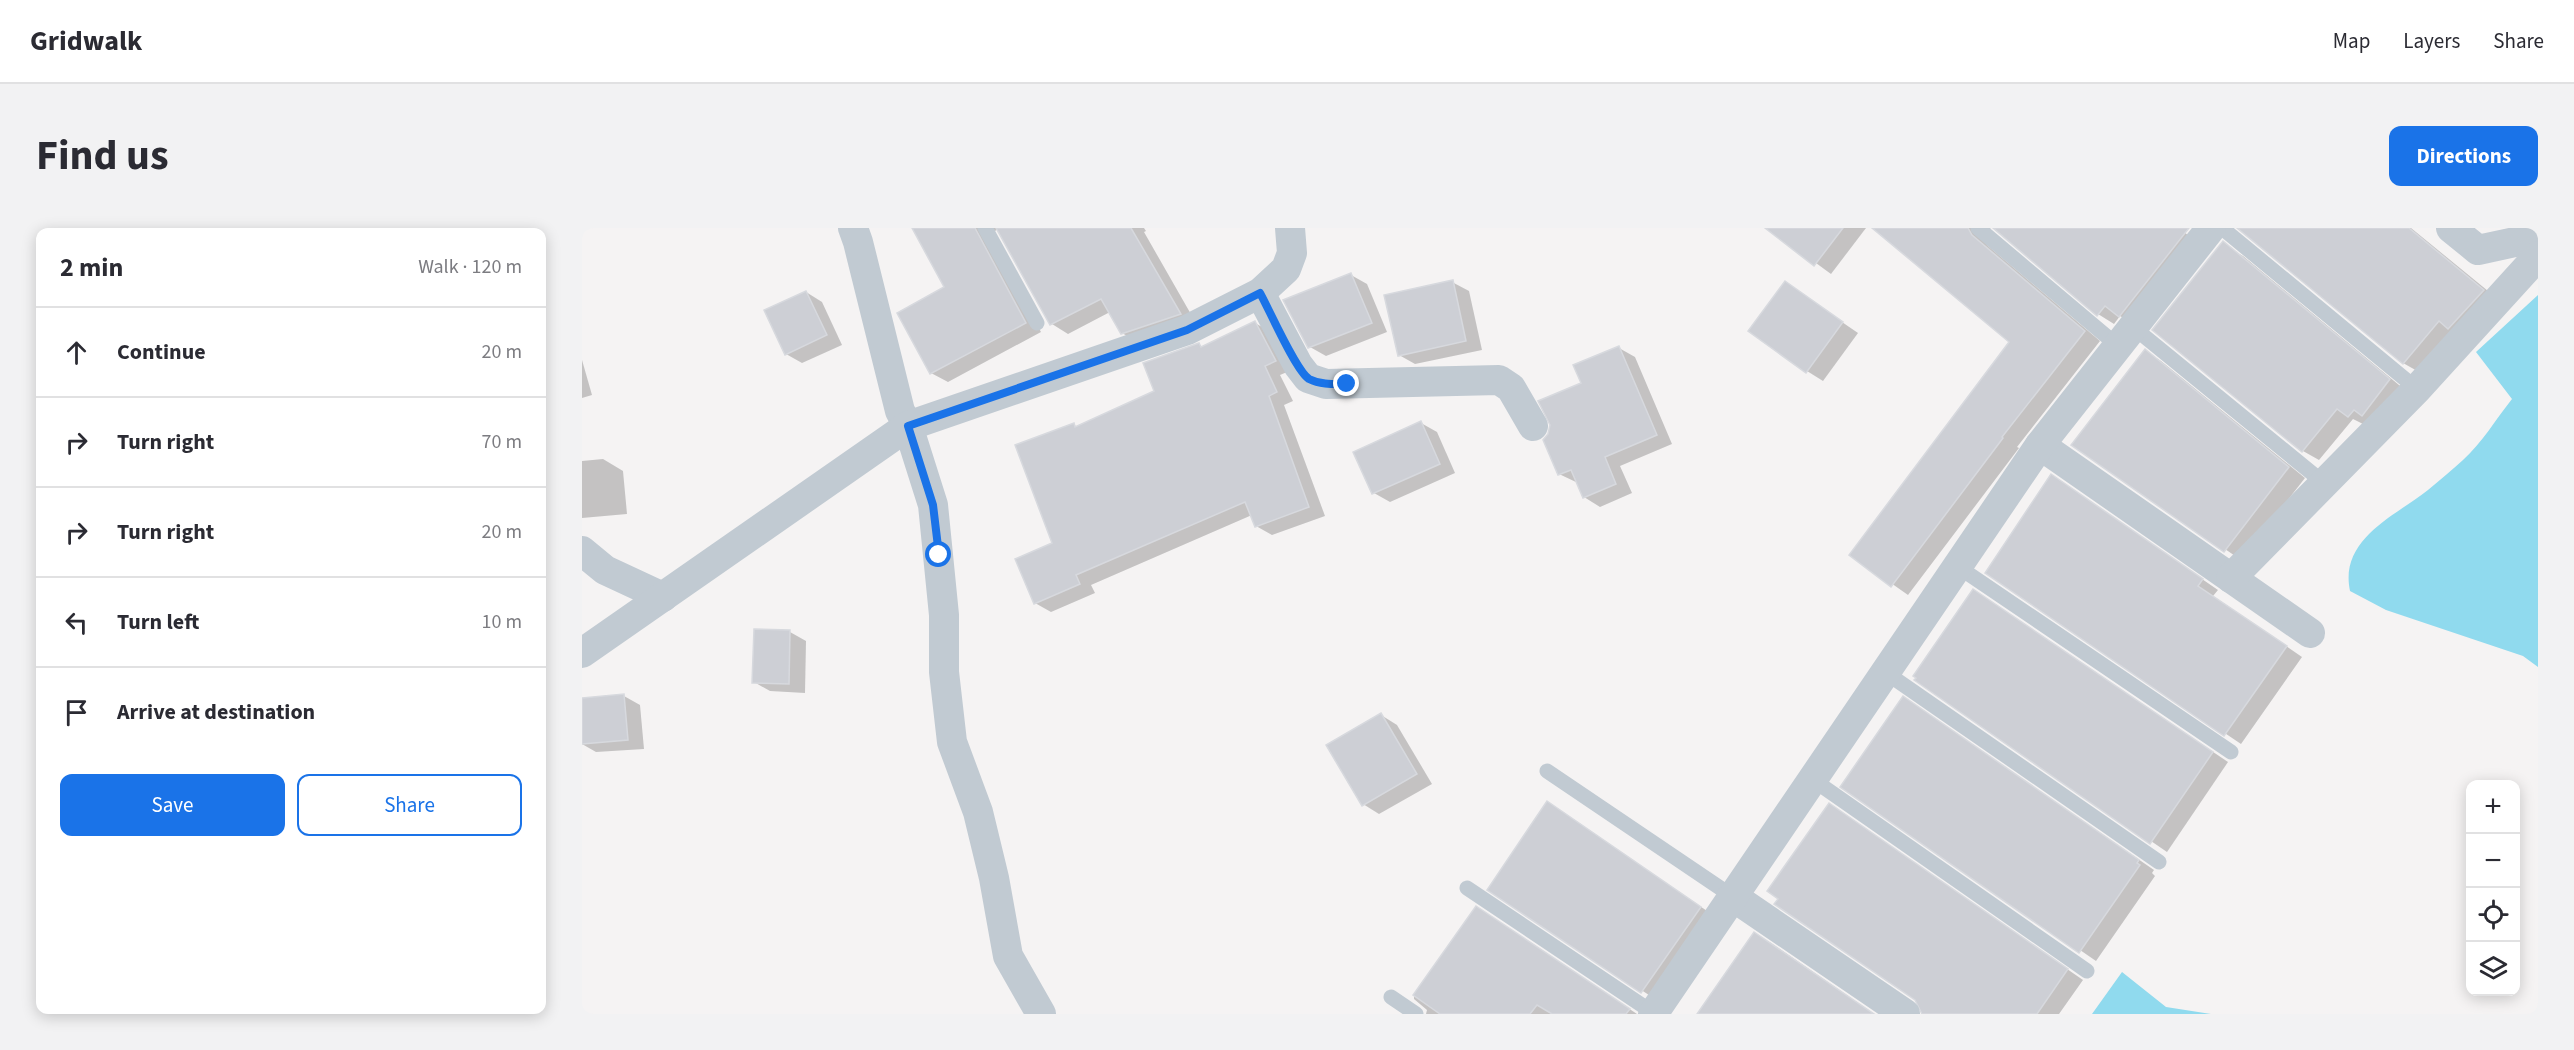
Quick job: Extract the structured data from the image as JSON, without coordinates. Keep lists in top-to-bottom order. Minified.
{"page":{"header":"Gridwalk","nav":["Map","Layers","Share"],"title":"Find us","buttons":["Directions",["Save","Share"]],"heading":["2 min","Walk · 120 m"],"list":[["Continue","20 m"],["Turn right","70 m"],["Turn right","20 m"],["Turn left","10 m"],"Arrive at destination"],"map_buttons":["+","−"]}}
